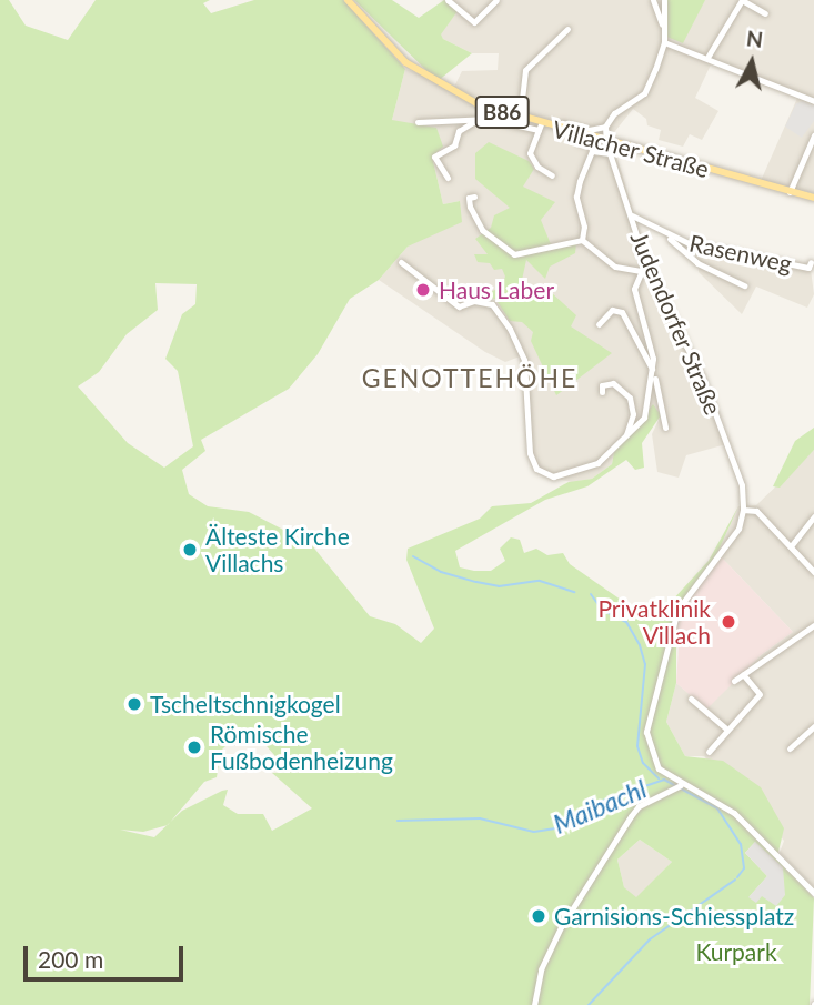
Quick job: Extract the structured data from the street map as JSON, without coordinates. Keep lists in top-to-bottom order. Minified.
{"streets":{"main road":["B86","Villacher Straße"],"street":["Rasenweg","Judendorfer Straße"]},"crossings":[["Villacher Straße","Judendorfer Straße"],["Rasenweg","Judendorfer Straße"]],"districts":["GENOTTEHÖHE"],"water":["Maibachl"],"parks":["Kurpark"],"places":["Haus Laber","Älteste Kirche Villachs","Privatklinik Villach","Tscheltschnigkogel","Römische Fußbodenheizung","Garnisions-Schiessplatz"],"scale_bar":"200 m","north":"top"}
